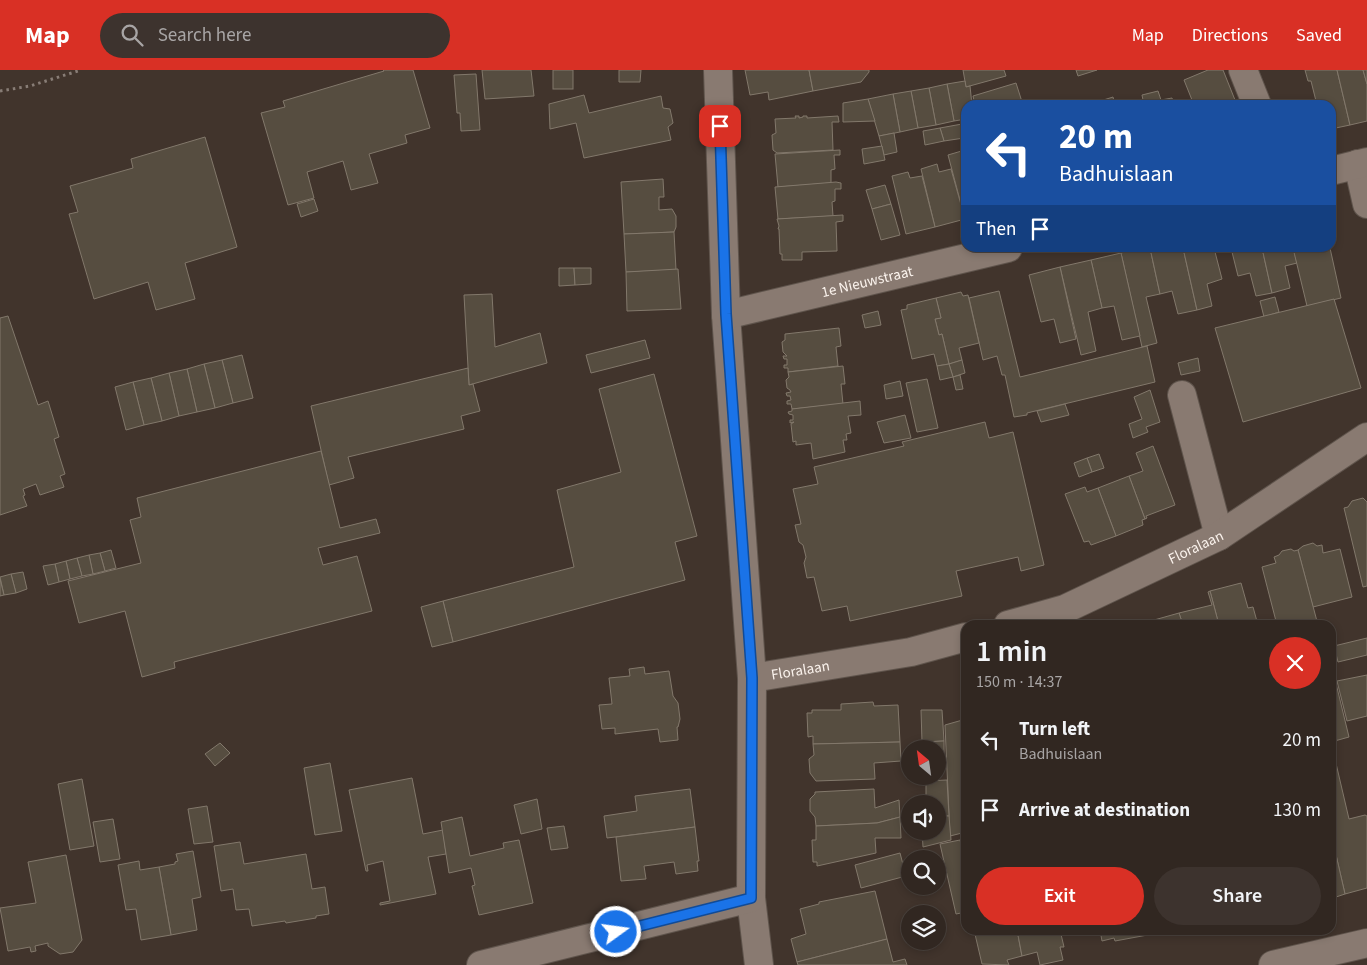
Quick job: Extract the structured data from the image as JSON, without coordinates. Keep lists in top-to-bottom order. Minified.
{"streets":{"street":["1e Nieuwstraat","Floralaan"]},"north":"top left","page":{"header":"Map","search":"Search here","nav":["Map","Directions","Saved"],"turn":["20 m","Badhuislaan"],"then":"Then","heading":["1 min","150 m · 14:37"],"list":[{"name":"Turn left","note":"Badhuislaan","value":"20 m"},{"name":"Arrive at destination","value":"130 m"}],"buttons":["Exit","Share"]}}
